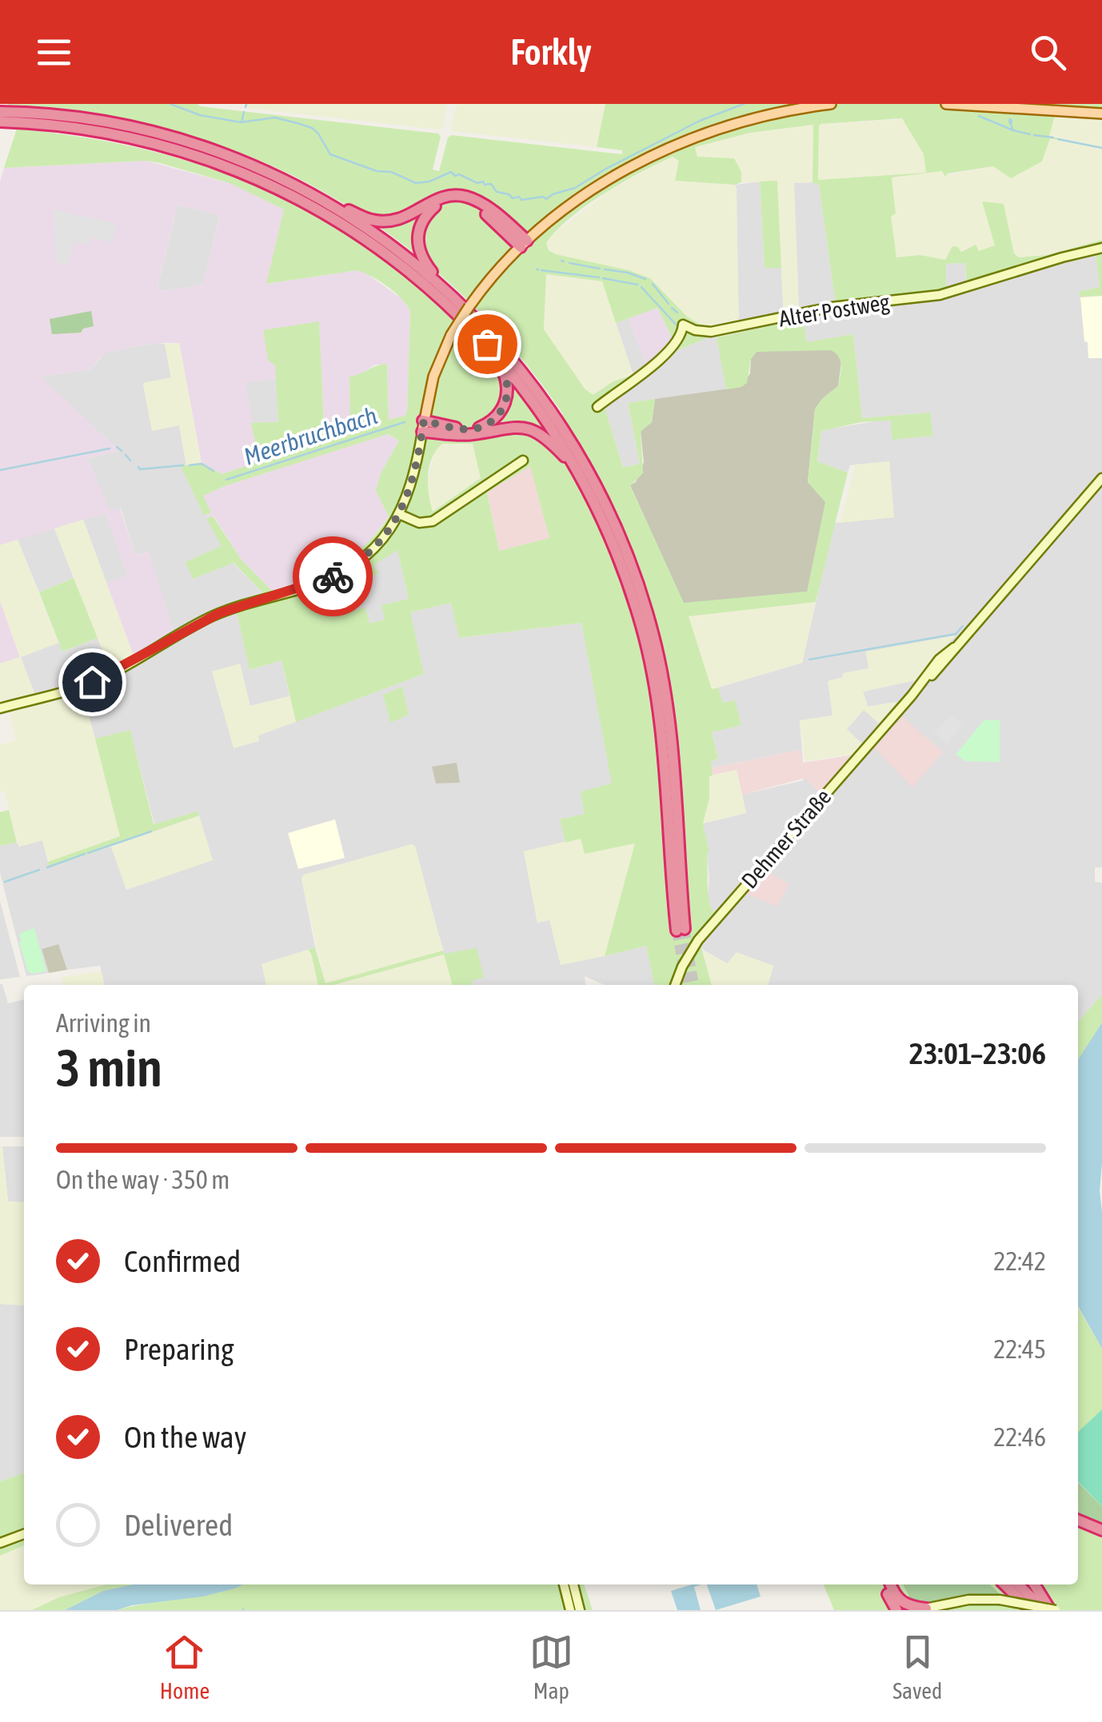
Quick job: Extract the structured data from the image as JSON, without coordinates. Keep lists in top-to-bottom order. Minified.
{"streets":{"street":["Alter Postweg","Dehmer Straße"]},"water":["Meerbruchbach"],"page":{"header":"Forkly","heading":["3 min","Arriving in","23:01–23:06"],"bar":"On the way · 350 m","list":[["Confirmed","22:42"],["Preparing","22:45"],["On the way","22:46"],"Delivered"],"tabs":["Home","Map","Saved"]}}
